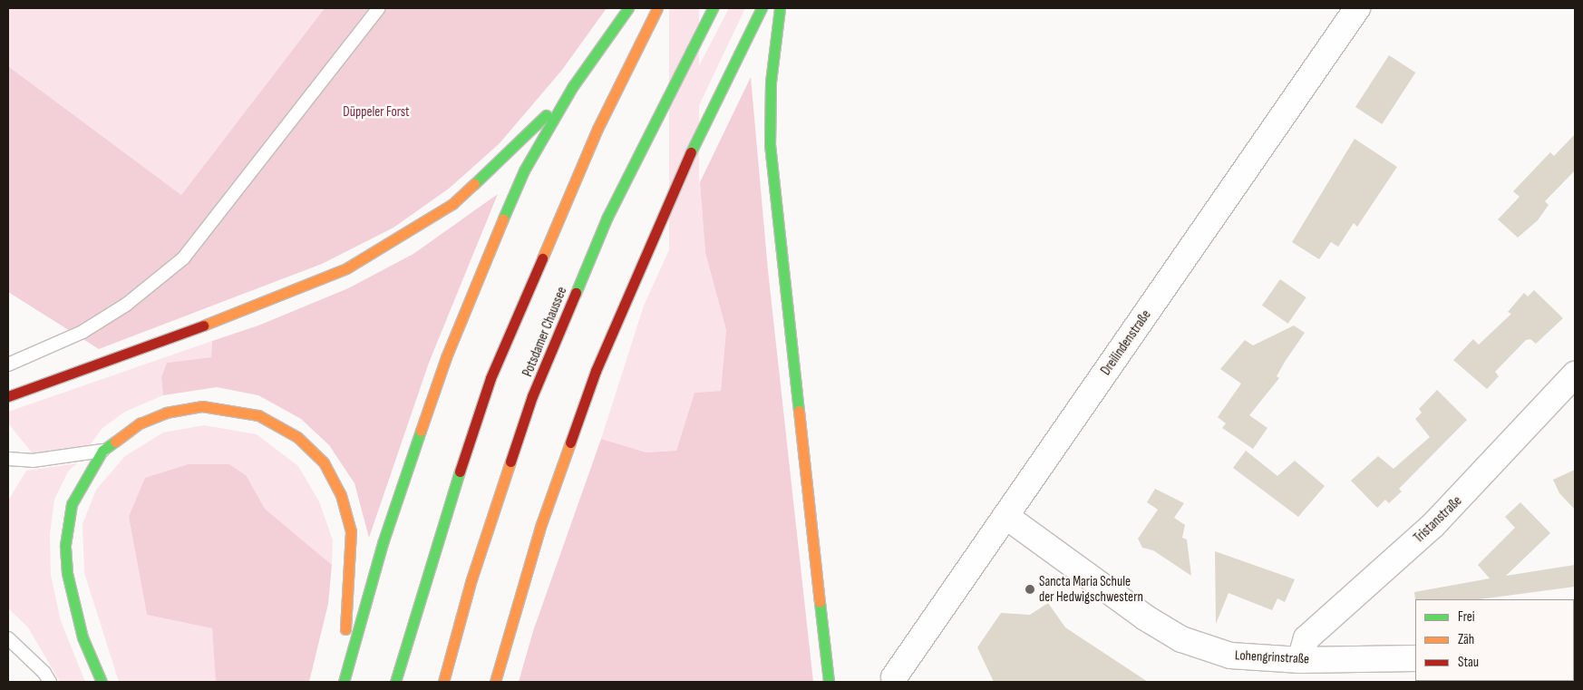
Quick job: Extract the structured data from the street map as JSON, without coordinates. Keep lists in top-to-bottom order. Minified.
{"streets":{"main road":["Potsdamer Chaussee"],"street":["Dreilindenstraße","Tristanstraße","Lohengrinstraße"]},"crossings":[["Dreilindenstraße","Lohengrinstraße"],["Tristanstraße","Lohengrinstraße"]],"parks":["Düppeler Forst"],"places":["Sancta Maria Schule der Hedwigschwestern"],"legend":["Frei","Zäh","Stau"]}
